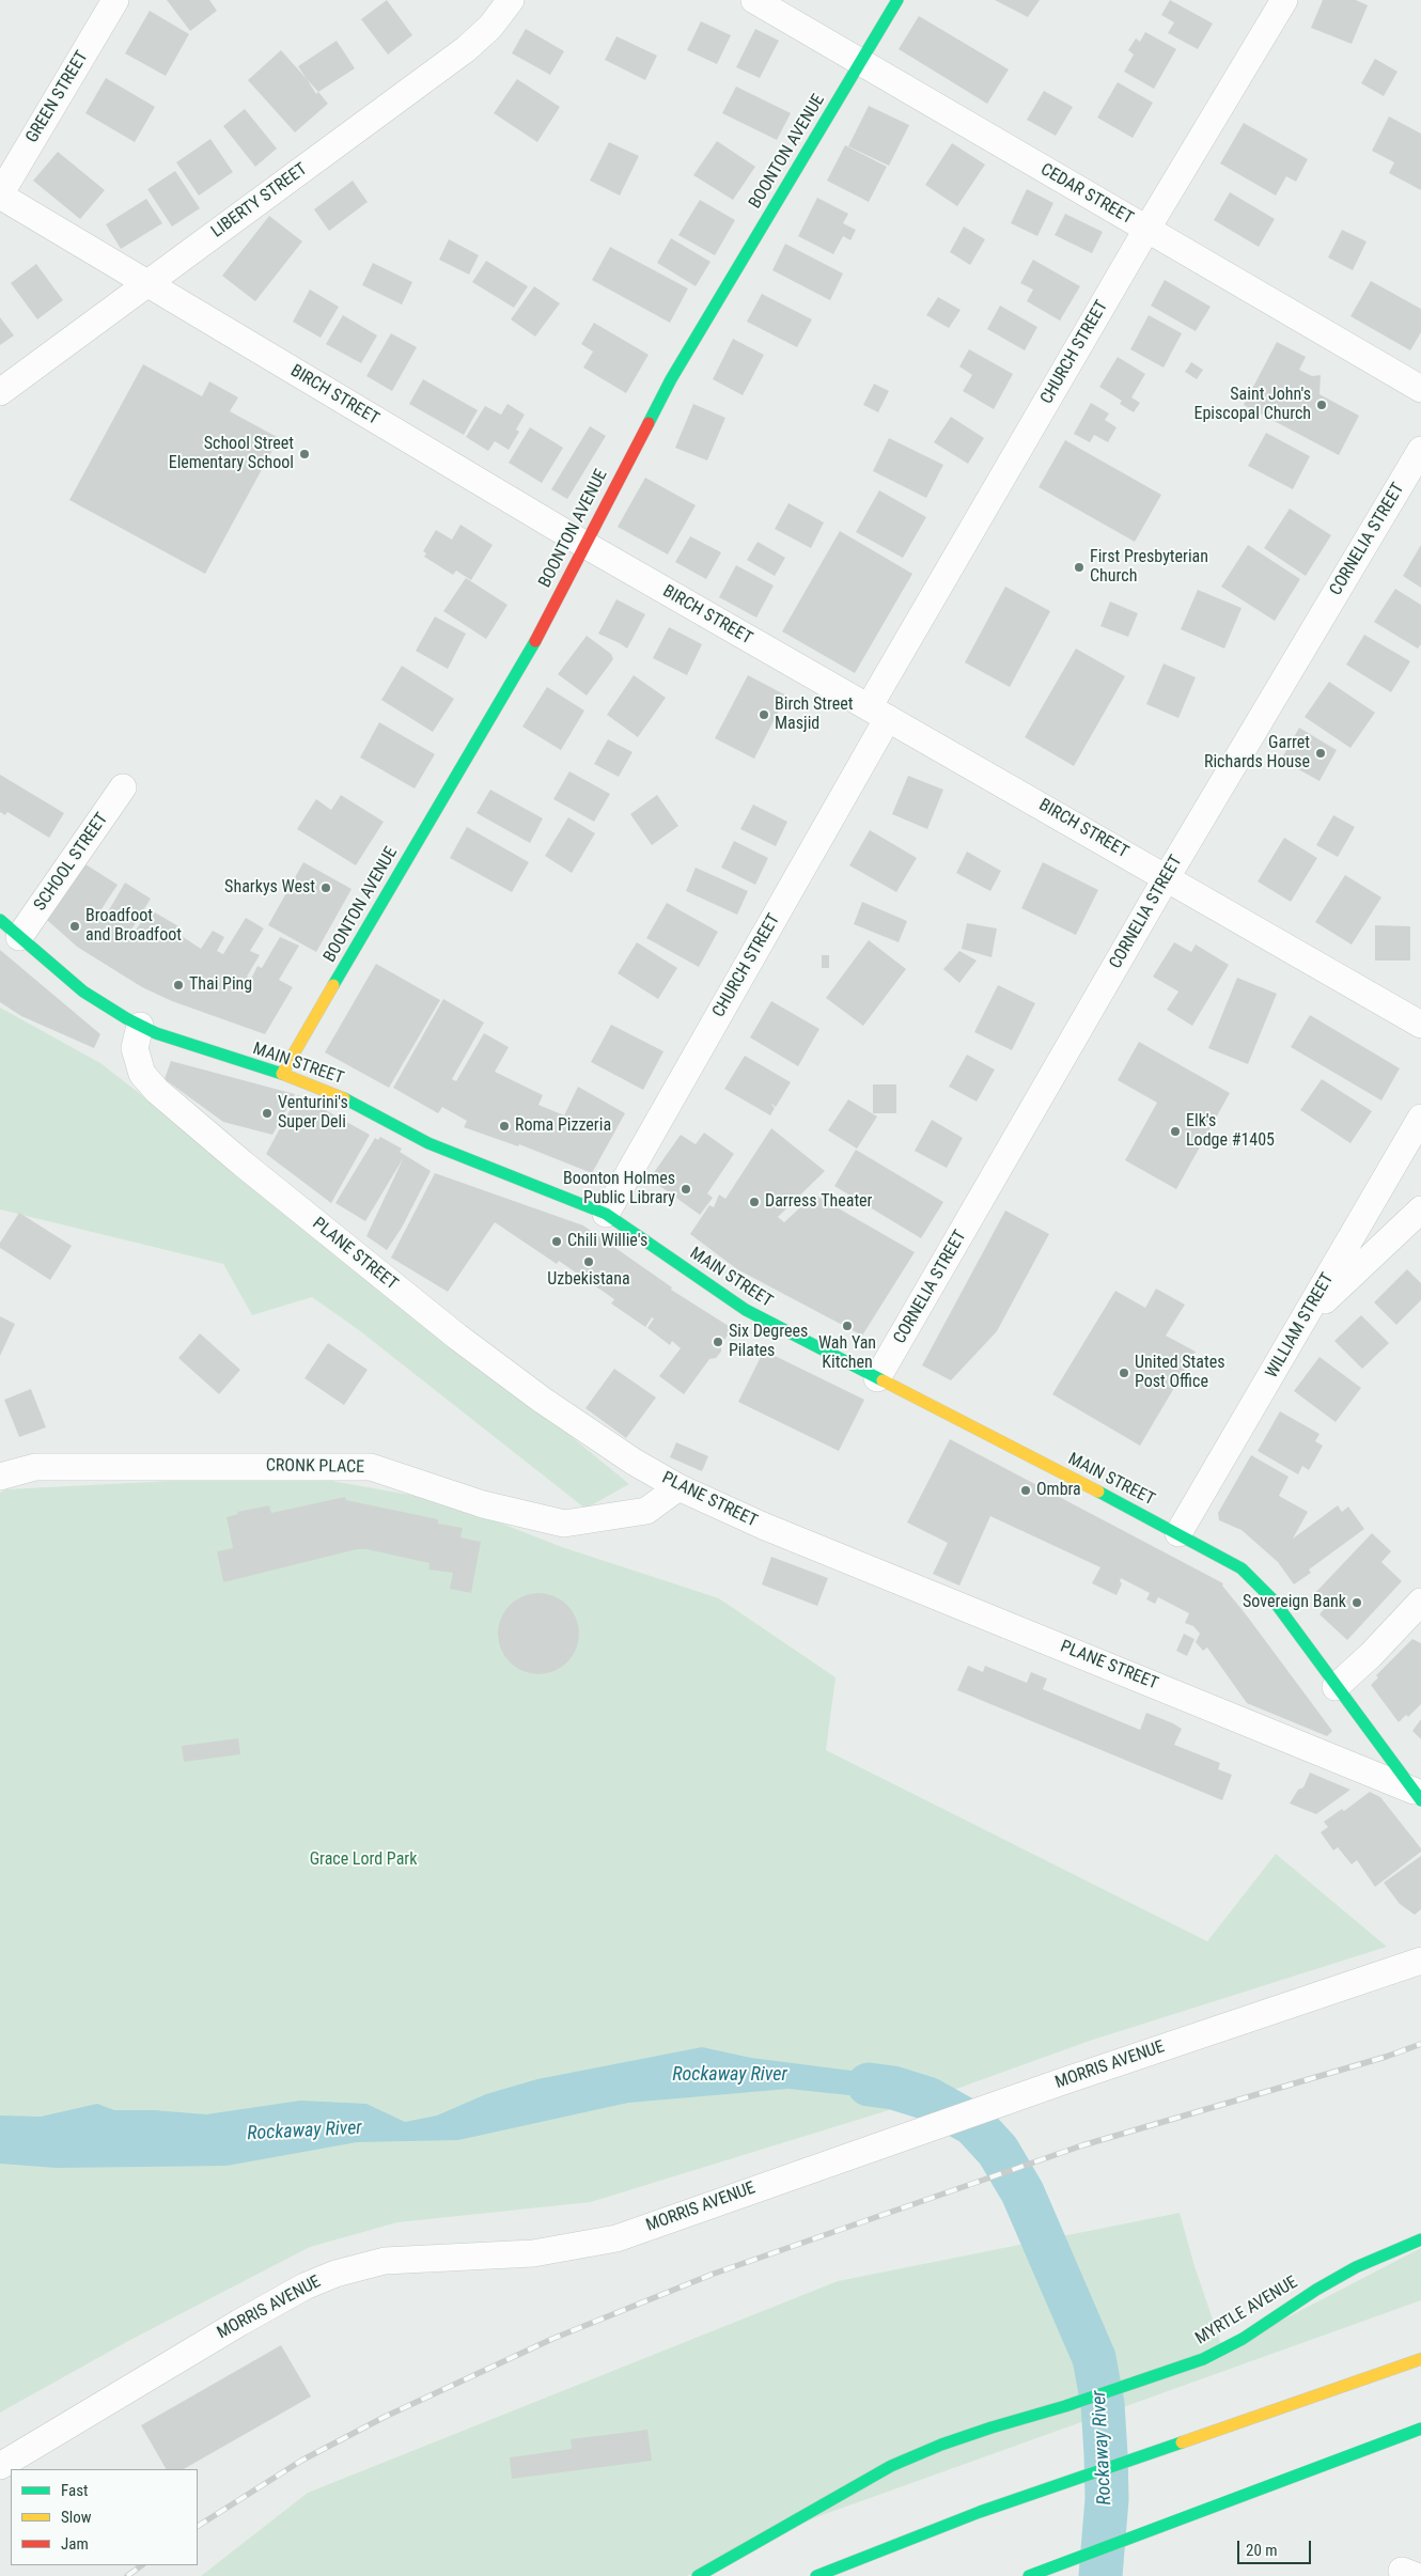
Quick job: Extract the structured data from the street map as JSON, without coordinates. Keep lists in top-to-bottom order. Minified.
{"streets":{"main road":["BOONTON AVENUE","MAIN STREET","MYRTLE AVENUE"],"street":["GREEN STREET","CEDAR STREET","LIBERTY STREET","CHURCH STREET","BIRCH STREET","CORNELIA STREET","SCHOOL STREET","PLANE STREET","WILLIAM STREET","CRONK PLACE","MORRIS AVENUE"]},"crossings":[["GREEN STREET","BIRCH STREET"],["BOONTON AVENUE","CEDAR STREET"],["BOONTON AVENUE","BIRCH STREET"],["BOONTON AVENUE","MAIN STREET"],["CEDAR STREET","CHURCH STREET"],["LIBERTY STREET","BIRCH STREET"],["CHURCH STREET","BIRCH STREET"],["CHURCH STREET","MAIN STREET"],["BIRCH STREET","CORNELIA STREET"],["CORNELIA STREET","MAIN STREET"],["SCHOOL STREET","MAIN STREET"],["MAIN STREET","PLANE STREET"],["MAIN STREET","WILLIAM STREET"],["PLANE STREET","CRONK PLACE"]],"water":["Rockaway River"],"parks":["Grace Lord Park"],"places":["Saint John's Episcopal Church","School Street Elementary School","First Presbyterian Church","Birch Street Masjid","Garret Richards House","Sharkys West","Broadfoot and Broadfoot","Thai Ping","Venturini's Super Deli","Roma Pizzeria","Elk's Lodge #1405","Boonton Holmes Public Library","Darress Theater","Chili Willie's","Uzbekistana","Wah Yan Kitchen","Six Degrees Pilates","United States Post Office","Ombra","Sovereign Bank"],"legend":["Fast","Slow","Jam"],"scale_bar":"20 m"}
